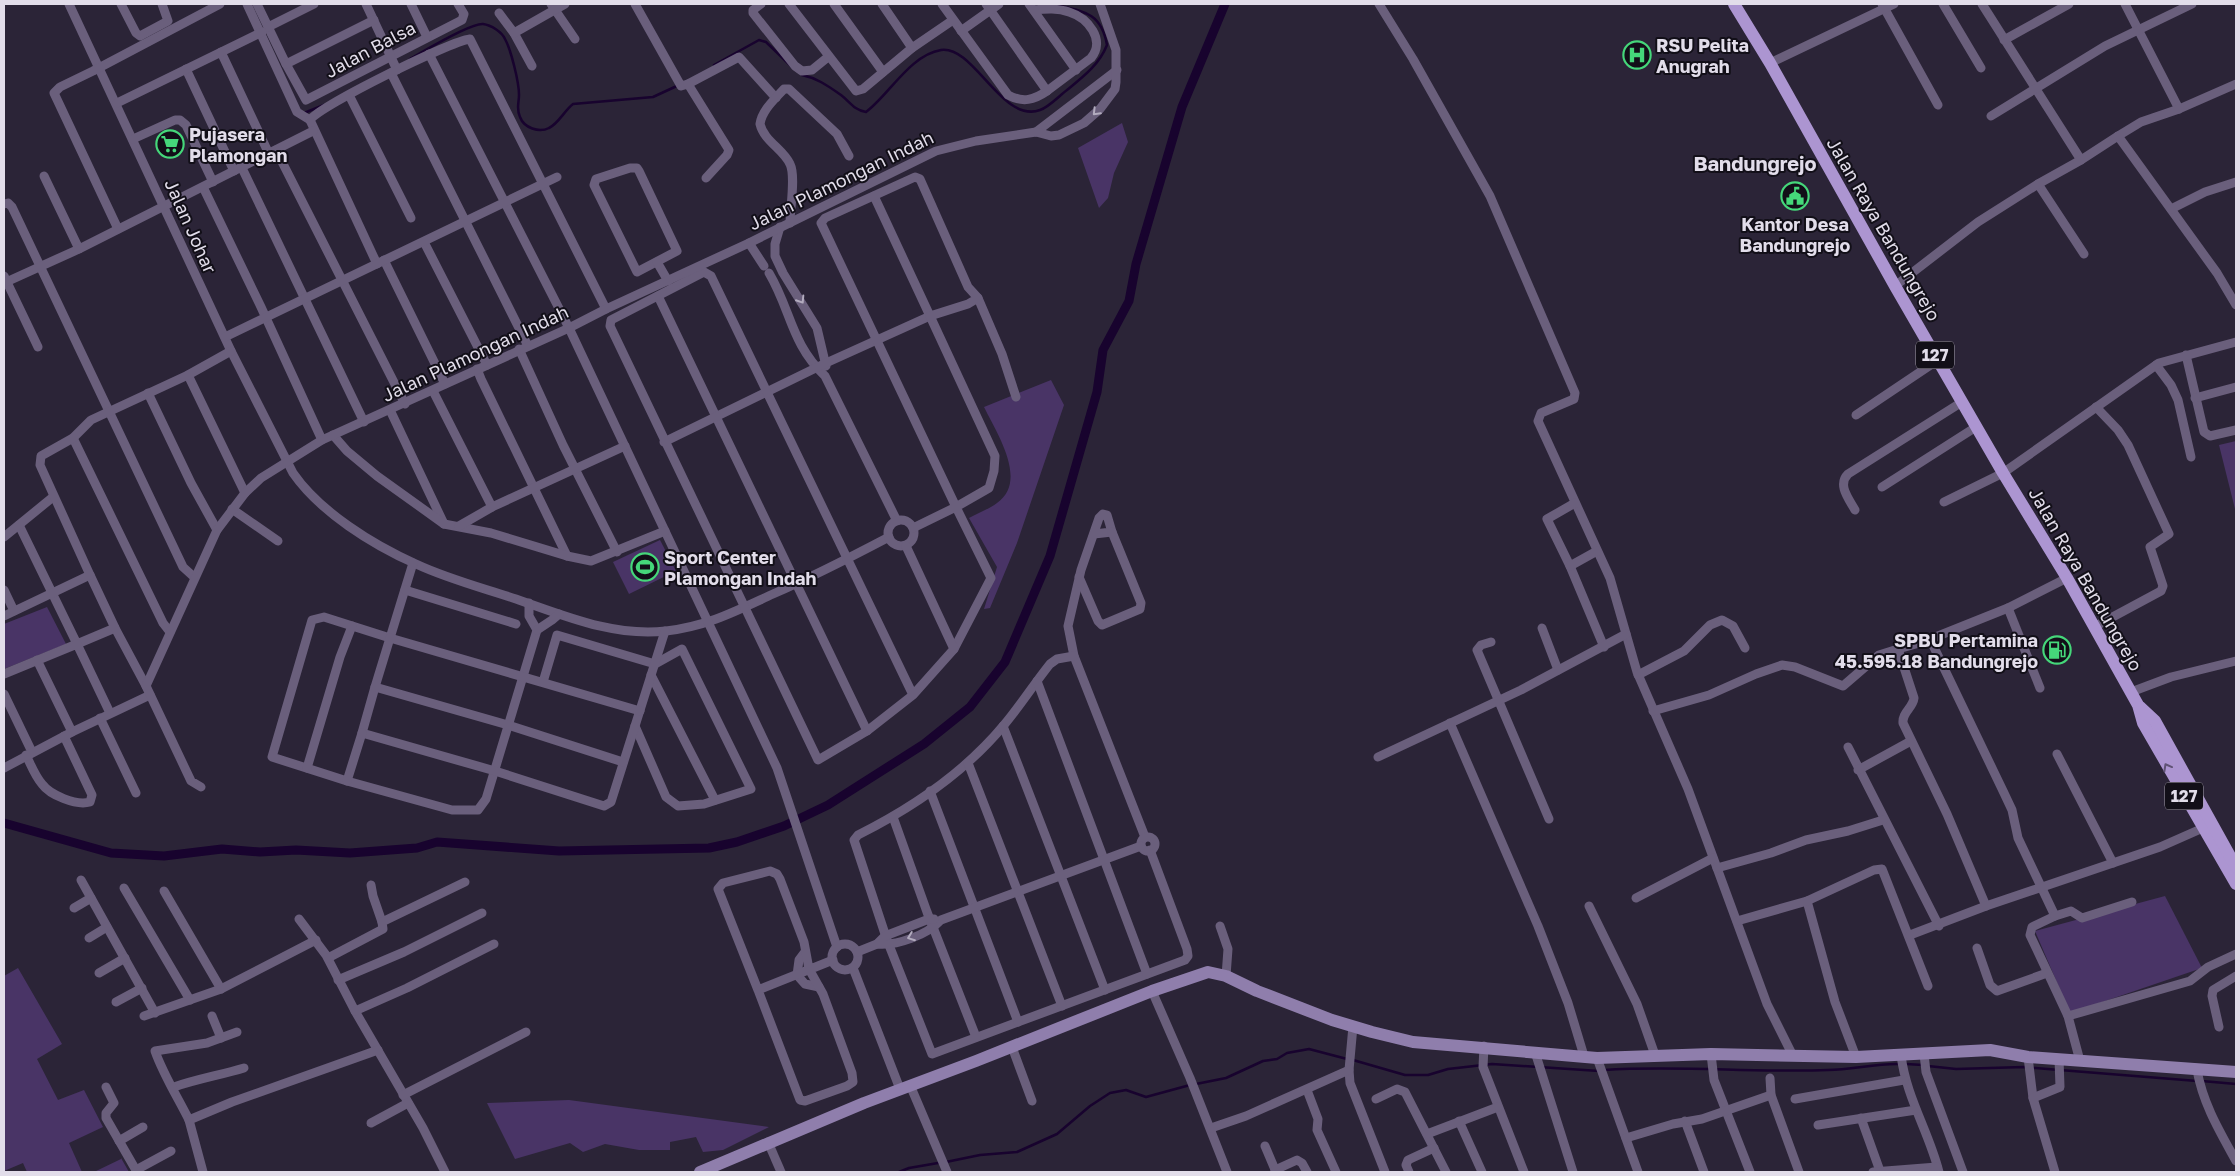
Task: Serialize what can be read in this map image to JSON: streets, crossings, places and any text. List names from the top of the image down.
{
  "streets": {
    "main road": ["Jalan Raya Bandungrejo", "127"],
    "street": ["Jalan Balsa", "Jalan Plamongan Indah", "Jalan Johar"]
  },
  "crossings": [
    ["Jalan Plamongan Indah", "Jalan Johar"]
  ],
  "districts": ["Bandungrejo"],
  "places": {
    "hospital": ["RSU Pelita Anugrah"],
    "supermarket": ["Pujasera Plamongan"],
    "public building": ["Kantor Desa Bandungrejo"],
    "sports": ["Sport Center Plamongan Indah"],
    "fuel station": ["SPBU Pertamina 45.595.18 Bandungrejo"]
  }
}
